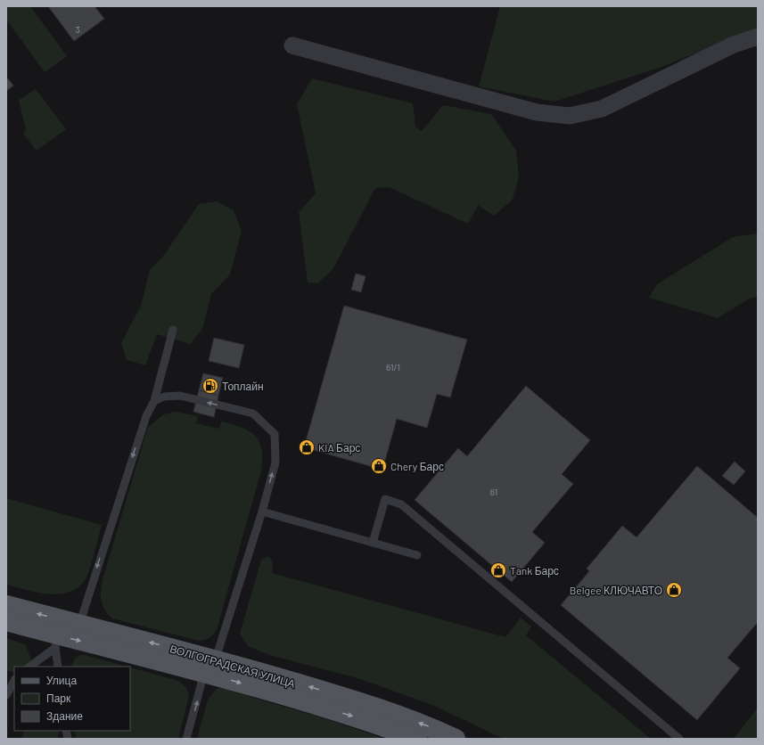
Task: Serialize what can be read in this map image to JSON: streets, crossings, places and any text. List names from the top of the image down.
{
  "streets": {
    "main road": ["ВОЛГОГРАДСКАЯ УЛИЦА"]
  },
  "places": {
    "fuel station": ["Топлайн"],
    "shop": [
      "KIA Барс",
      "Chery Барс",
      "Tank Барс",
      "Belgee КЛЮЧАВТО"
    ]
  },
  "house_numbers": ["3", "61/1", "61"],
  "legend": ["Улица", "Парк", "Здание"]
}
